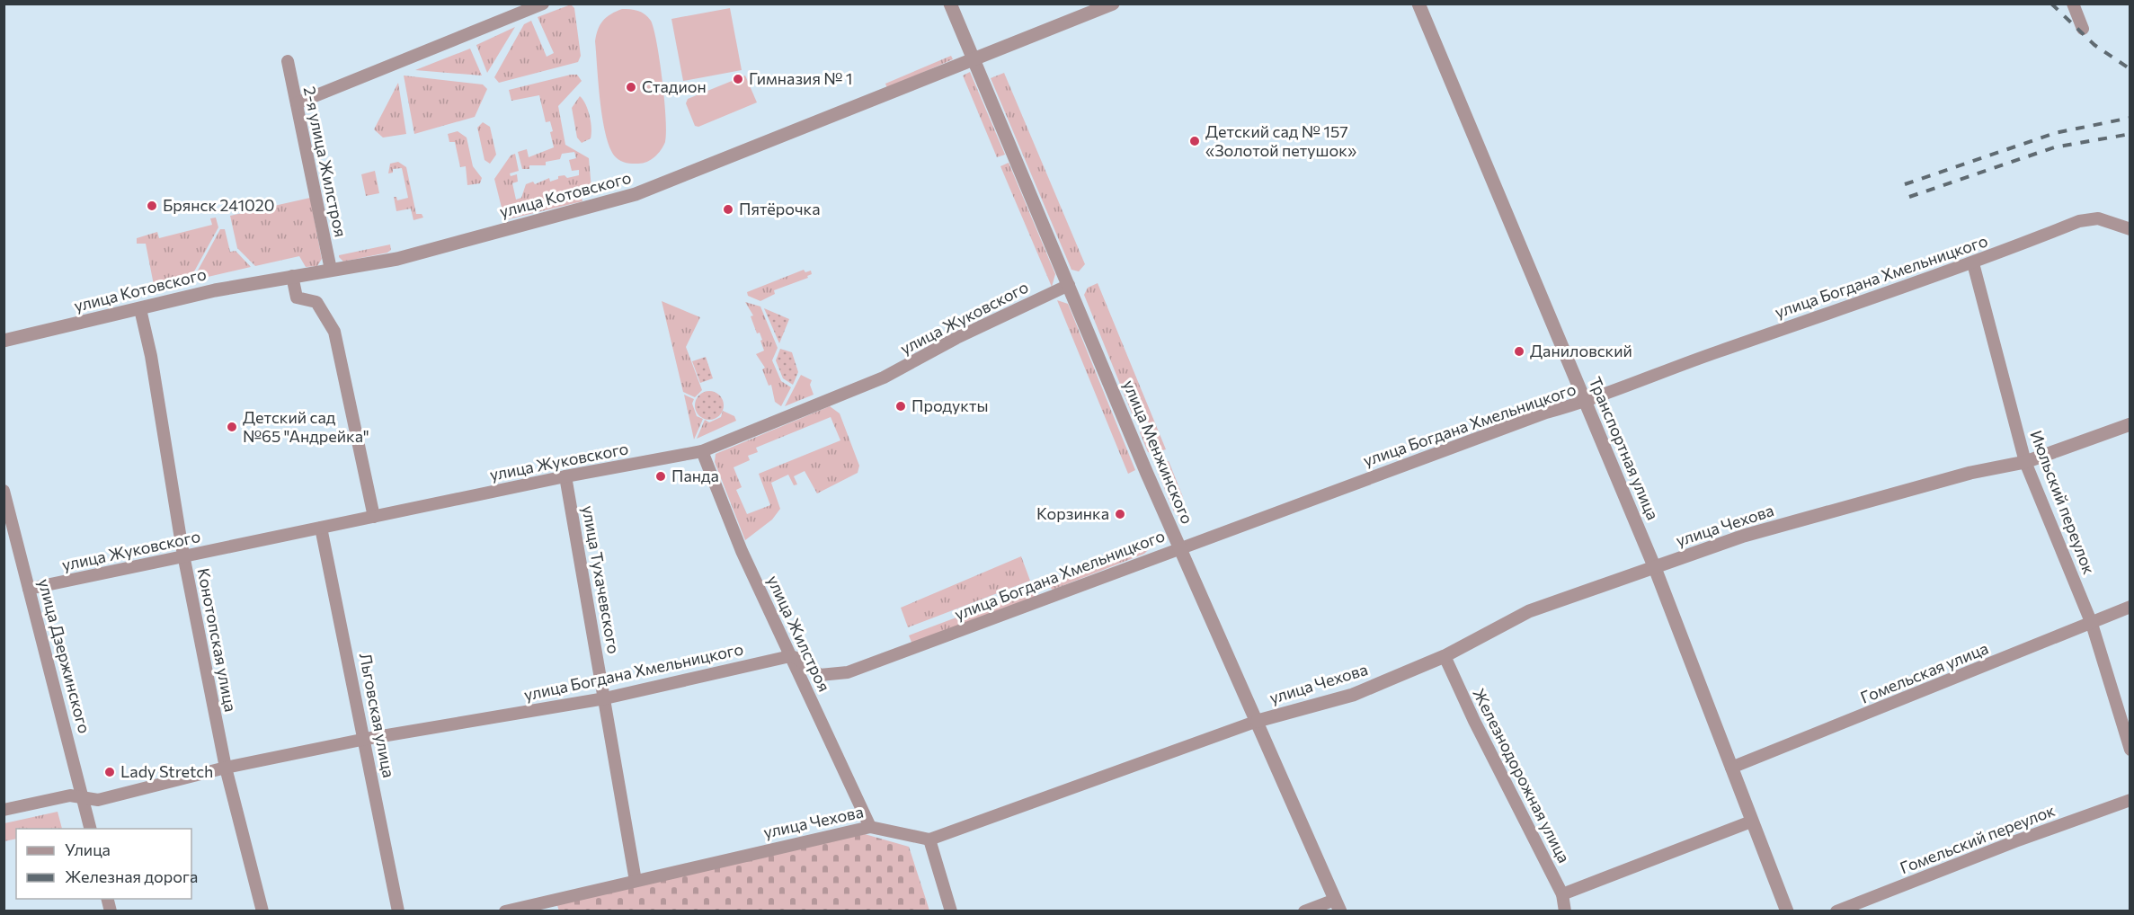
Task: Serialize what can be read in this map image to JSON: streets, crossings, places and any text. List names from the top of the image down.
{
  "streets": {
    "street": [
      "2-я улица Жилстроя",
      "улица Котовского",
      "улица Богдана Хмельницкого",
      "улица Жуковского",
      "Транспортная улица",
      "улица Менжинского",
      "Июльский переулок",
      "улица Чехова",
      "улица Тухачевского",
      "улица Жилстроя",
      "Конотопская улица",
      "улица Дзержинского",
      "Гомельская улица",
      "Льговская улица",
      "Железнодорожная улица",
      "Гомельский переулок"
    ]
  },
  "crossings": [
    ["2-я улица Жилстроя", "улица Котовского"],
    ["улица Котовского", "улица Менжинского"],
    ["улица Котовского", "Конотопская улица"],
    ["улица Богдана Хмельницкого", "Транспортная улица"],
    ["улица Богдана Хмельницкого", "улица Менжинского"],
    ["улица Богдана Хмельницкого", "Июльский переулок"],
    ["улица Богдана Хмельницкого", "улица Тухачевского"],
    ["улица Богдана Хмельницкого", "улица Жилстроя"],
    ["улица Богдана Хмельницкого", "Конотопская улица"],
    ["улица Богдана Хмельницкого", "улица Дзержинского"],
    ["улица Богдана Хмельницкого", "Льговская улица"],
    ["улица Жуковского", "улица Менжинского"],
    ["улица Жуковского", "улица Тухачевского"],
    ["улица Жуковского", "улица Жилстроя"],
    ["улица Жуковского", "Конотопская улица"],
    ["улица Жуковского", "улица Дзержинского"],
    ["улица Жуковского", "Льговская улица"],
    ["Транспортная улица", "улица Чехова"],
    ["Транспортная улица", "Гомельская улица"],
    ["улица Менжинского", "улица Чехова"],
    ["Июльский переулок", "улица Чехова"],
    ["Июльский переулок", "Гомельская улица"],
    ["улица Чехова", "улица Тухачевского"],
    ["улица Чехова", "улица Жилстроя"],
    ["улица Чехова", "Железнодорожная улица"]
  ],
  "places": [
    "Гимназия № 1",
    "Стадион",
    "Детский сад № 157 «Золотой петушок»",
    "Брянск 241020",
    "Пятёрочка",
    "Даниловский",
    "Продукты",
    "Детский сад №65 \"Андрейка\"",
    "Панда",
    "Корзинка",
    "Lady Stretch"
  ],
  "legend": ["Улица", "Железная дорога"]
}
